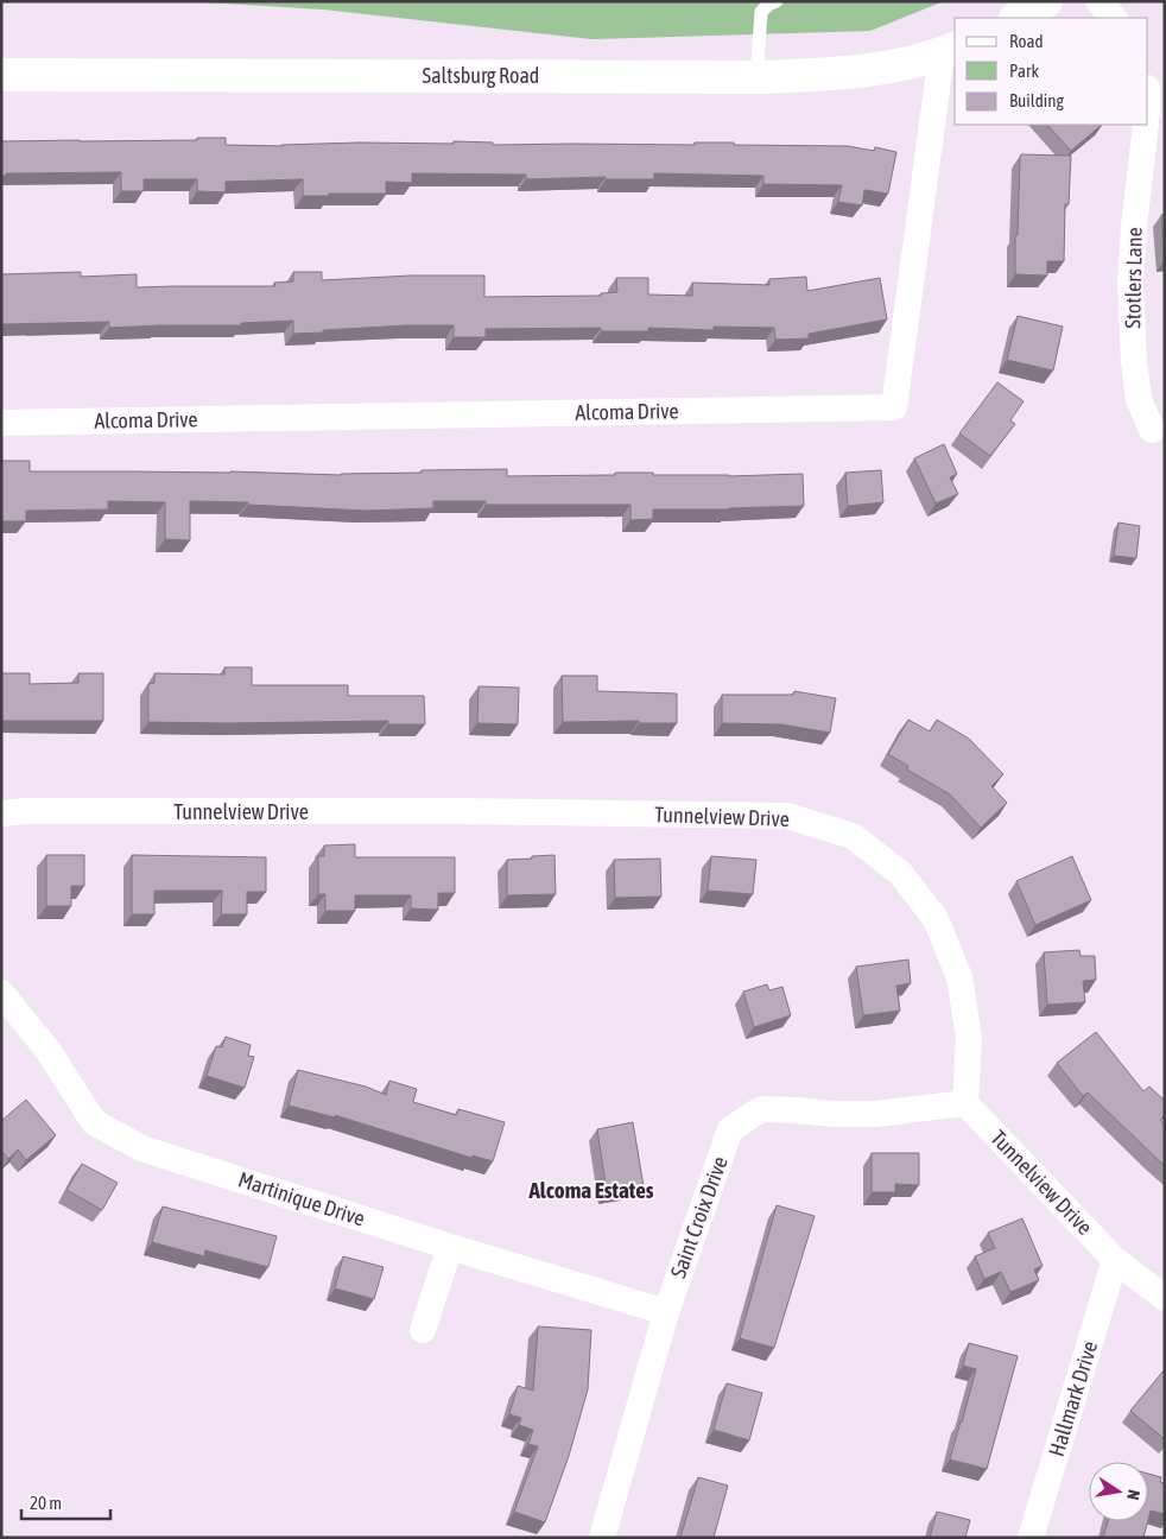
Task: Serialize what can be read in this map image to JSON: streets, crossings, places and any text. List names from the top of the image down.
{
  "streets": {
    "main road": ["Saltsburg Road"],
    "street": [
      "Stotlers Lane",
      "Alcoma Drive",
      "Tunnelview Drive",
      "Martinique Drive",
      "Saint Croix Drive",
      "Hallmark Drive"
    ]
  },
  "crossings": [
    ["Saltsburg Road", "Alcoma Drive"],
    ["Tunnelview Drive", "Saint Croix Drive"],
    ["Tunnelview Drive", "Hallmark Drive"],
    ["Martinique Drive", "Saint Croix Drive"]
  ],
  "districts": ["Alcoma Estates"],
  "legend": ["Road", "Park", "Building"],
  "scale_bar": "20 m",
  "north": "right"
}
